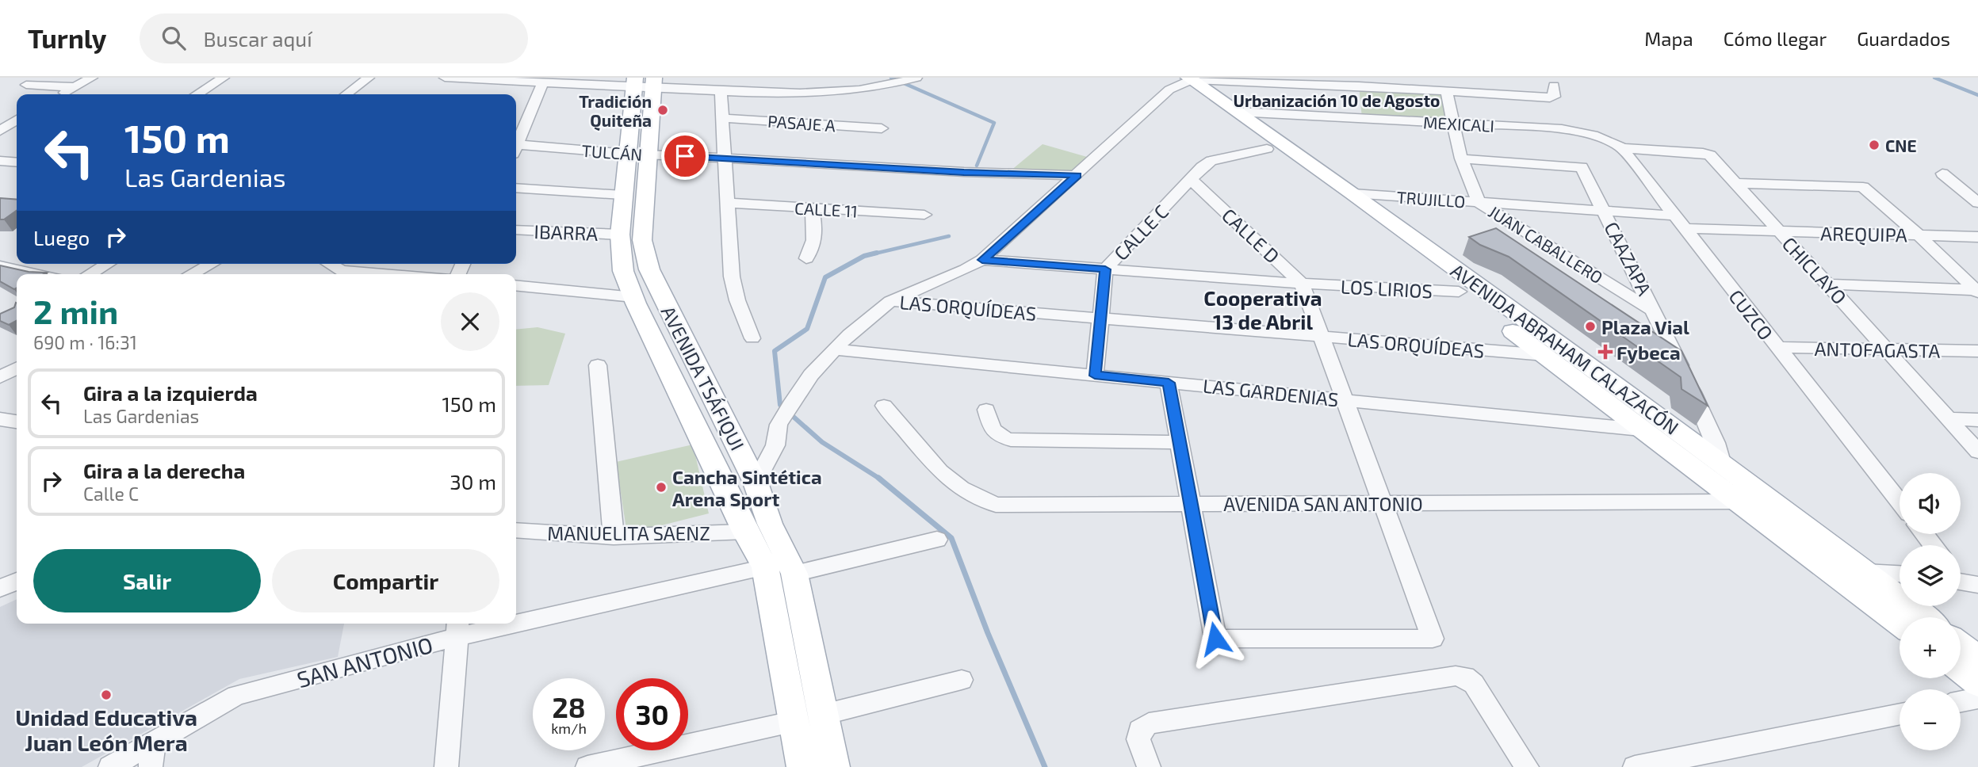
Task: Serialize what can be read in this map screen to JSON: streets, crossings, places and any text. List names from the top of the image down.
{
  "streets": {
    "main road": ["AVENIDA ABRAHAM CALAZACÓN", "AVENIDA TSÁFIQUI"],
    "street": [
      "PASAJE A",
      "MEXICALI",
      "TULCÁN",
      "TRUJILLO",
      "CALLE 11",
      "IBARRA",
      "CALLE C",
      "AREQUIPA",
      "CALLE D",
      "JUAN CABALLERO",
      "CAAZAPA",
      "CHICLAYO",
      "LOS LIRIOS",
      "LAS ORQUÍDEAS",
      "CUZCO",
      "ANTOFAGASTA",
      "LAS GARDENIAS",
      "AVENIDA SAN ANTONIO",
      "MANUELITA SAENZ",
      "SAN ANTONIO"
    ]
  },
  "crossings": [
    ["MEXICALI", "JUAN CABALLERO"],
    ["MEXICALI", "CUZCO"],
    ["MEXICALI", "AVENIDA ABRAHAM CALAZACÓN"],
    ["TULCÁN", "AVENIDA TSÁFIQUI"],
    ["TRUJILLO", "AREQUIPA"],
    ["TRUJILLO", "JUAN CABALLERO"],
    ["TRUJILLO", "CAAZAPA"],
    ["TRUJILLO", "CUZCO"],
    ["TRUJILLO", "AVENIDA ABRAHAM CALAZACÓN"],
    ["IBARRA", "AVENIDA TSÁFIQUI"],
    ["CALLE C", "CALLE D"],
    ["CALLE C", "LOS LIRIOS"],
    ["CALLE C", "LAS ORQUÍDEAS"],
    ["CALLE C", "AVENIDA ABRAHAM CALAZACÓN"],
    ["CALLE C", "LAS GARDENIAS"],
    ["AREQUIPA", "CHICLAYO"],
    ["AREQUIPA", "CUZCO"],
    ["CALLE D", "LOS LIRIOS"],
    ["CALLE D", "LAS ORQUÍDEAS"],
    ["CALLE D", "LAS GARDENIAS"],
    ["CALLE D", "AVENIDA SAN ANTONIO"],
    ["JUAN CABALLERO", "CAAZAPA"],
    ["CAAZAPA", "AVENIDA ABRAHAM CALAZACÓN"],
    ["CHICLAYO", "CUZCO"],
    ["CHICLAYO", "ANTOFAGASTA"],
    ["LOS LIRIOS", "AVENIDA ABRAHAM CALAZACÓN"],
    ["LAS ORQUÍDEAS", "AVENIDA ABRAHAM CALAZACÓN"],
    ["CUZCO", "ANTOFAGASTA"],
    ["AVENIDA ABRAHAM CALAZACÓN", "LAS GARDENIAS"],
    ["AVENIDA ABRAHAM CALAZACÓN", "AVENIDA SAN ANTONIO"],
    ["AVENIDA TSÁFIQUI", "MANUELITA SAENZ"],
    ["AVENIDA TSÁFIQUI", "SAN ANTONIO"]
  ],
  "districts": ["Urbanización 10 de Agosto", "Cooperativa 13 de Abril"],
  "places": {
    "other": [
      "Tradición Quiteña",
      "CNE",
      "Plaza Vial",
      "Cancha Sintética Arena Sport",
      "Unidad Educativa Juan León Mera"
    ],
    "health": ["Fybeca"]
  },
  "page": {
    "header": "Turnly",
    "search": "Buscar aquí",
    "nav": ["Mapa", "Cómo llegar", "Guardados"],
    "turn": ["150 m", "Las Gardenias"],
    "then": "Luego",
    "heading": ["2 min", "690 m · 16:31"],
    "list": [
      {
        "name": "Gira a la izquierda",
        "note": "Las Gardenias",
        "value": "150 m"
      },
      {
        "name": "Gira a la derecha",
        "note": "Calle C",
        "value": "30 m"
      }
    ],
    "map_buttons": ["+", "−"],
    "buttons": ["Salir", "Compartir"],
    "speed": "28 km/h",
    "limit": "30"
  }
}
